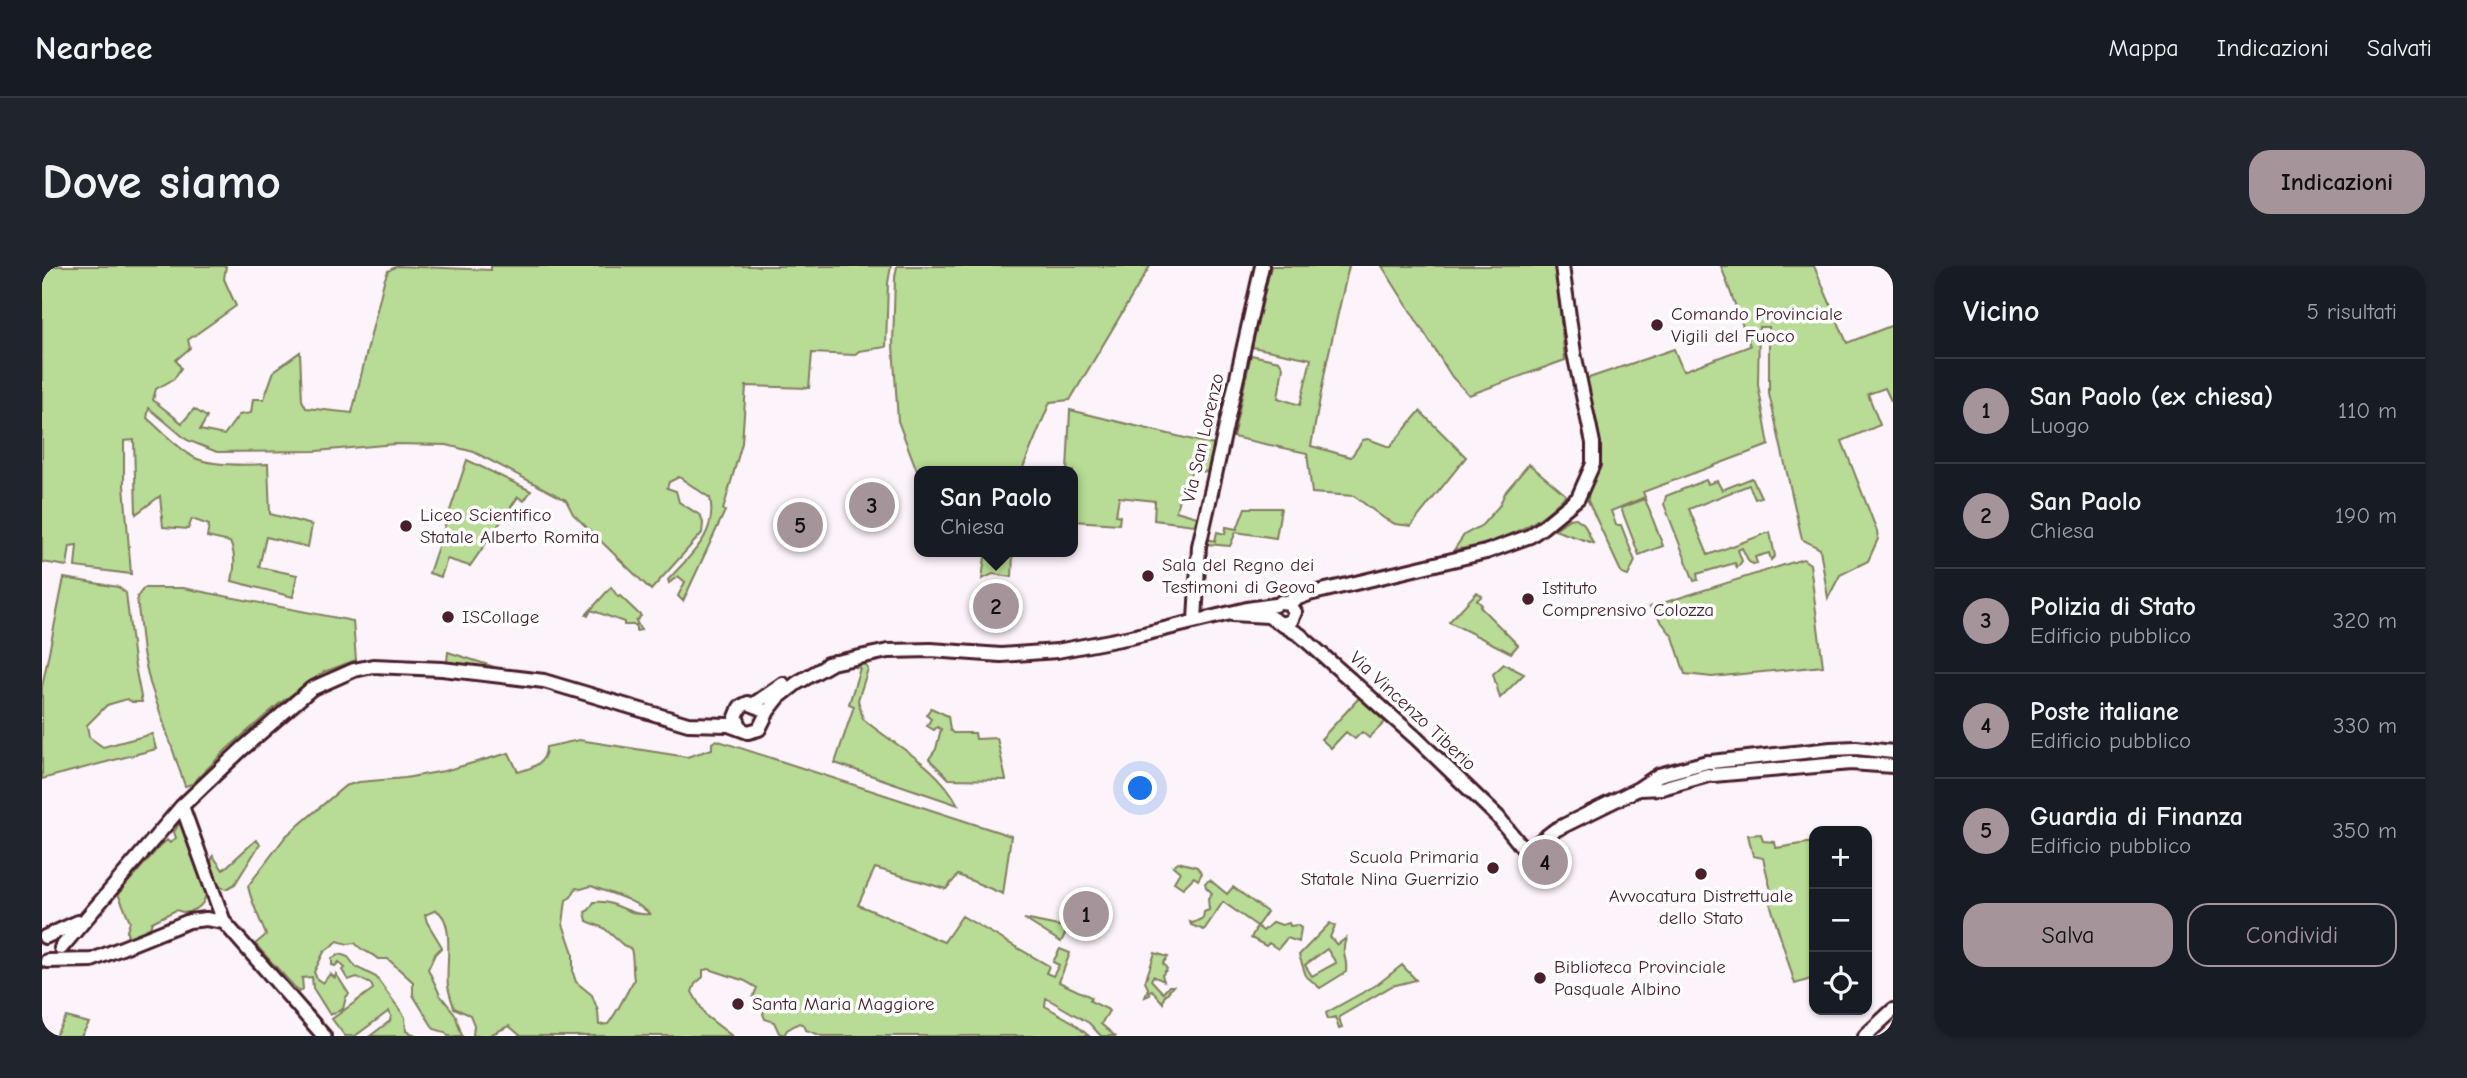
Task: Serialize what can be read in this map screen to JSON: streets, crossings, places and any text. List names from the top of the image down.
{
  "streets": {
    "main road": ["Via San Lorenzo", "Via Vincenzo Tiberio"]
  },
  "places": [
    "Comando Provinciale Vigili del Fuoco",
    "Liceo Scientifico Statale Alberto Romita",
    "Sala del Regno dei Testimoni di Geova",
    "Istituto Comprensivo Colozza",
    "ISCollage",
    "Scuola Primaria Statale Nina Guerrizio",
    "Avvocatura Distrettuale dello Stato",
    "Biblioteca Provinciale Pasquale Albino",
    "Santa Maria Maggiore"
  ],
  "page": {
    "header": "Nearbee",
    "nav": ["Mappa", "Indicazioni", "Salvati"],
    "buttons": [
      "Indicazioni",
      ["Salva", "Condividi"]
    ],
    "title": "Dove siamo",
    "heading": ["Vicino", "5 risultati"],
    "list": [
      {
        "mark": "1",
        "name": "San Paolo (ex chiesa)",
        "note": "Luogo",
        "value": "110 m"
      },
      {
        "mark": "2",
        "name": "San Paolo",
        "note": "Chiesa",
        "value": "190 m"
      },
      {
        "mark": "3",
        "name": "Polizia di Stato",
        "note": "Edificio pubblico",
        "value": "320 m"
      },
      {
        "mark": "4",
        "name": "Poste italiane",
        "note": "Edificio pubblico",
        "value": "330 m"
      },
      {
        "mark": "5",
        "name": "Guardia di Finanza",
        "note": "Edificio pubblico",
        "value": "350 m"
      }
    ],
    "popup": ["San Paolo", "Chiesa"],
    "pins": [
      "3",
      "5",
      "2",
      "4",
      "1"
    ],
    "map_buttons": ["+", "−"]
  }
}
